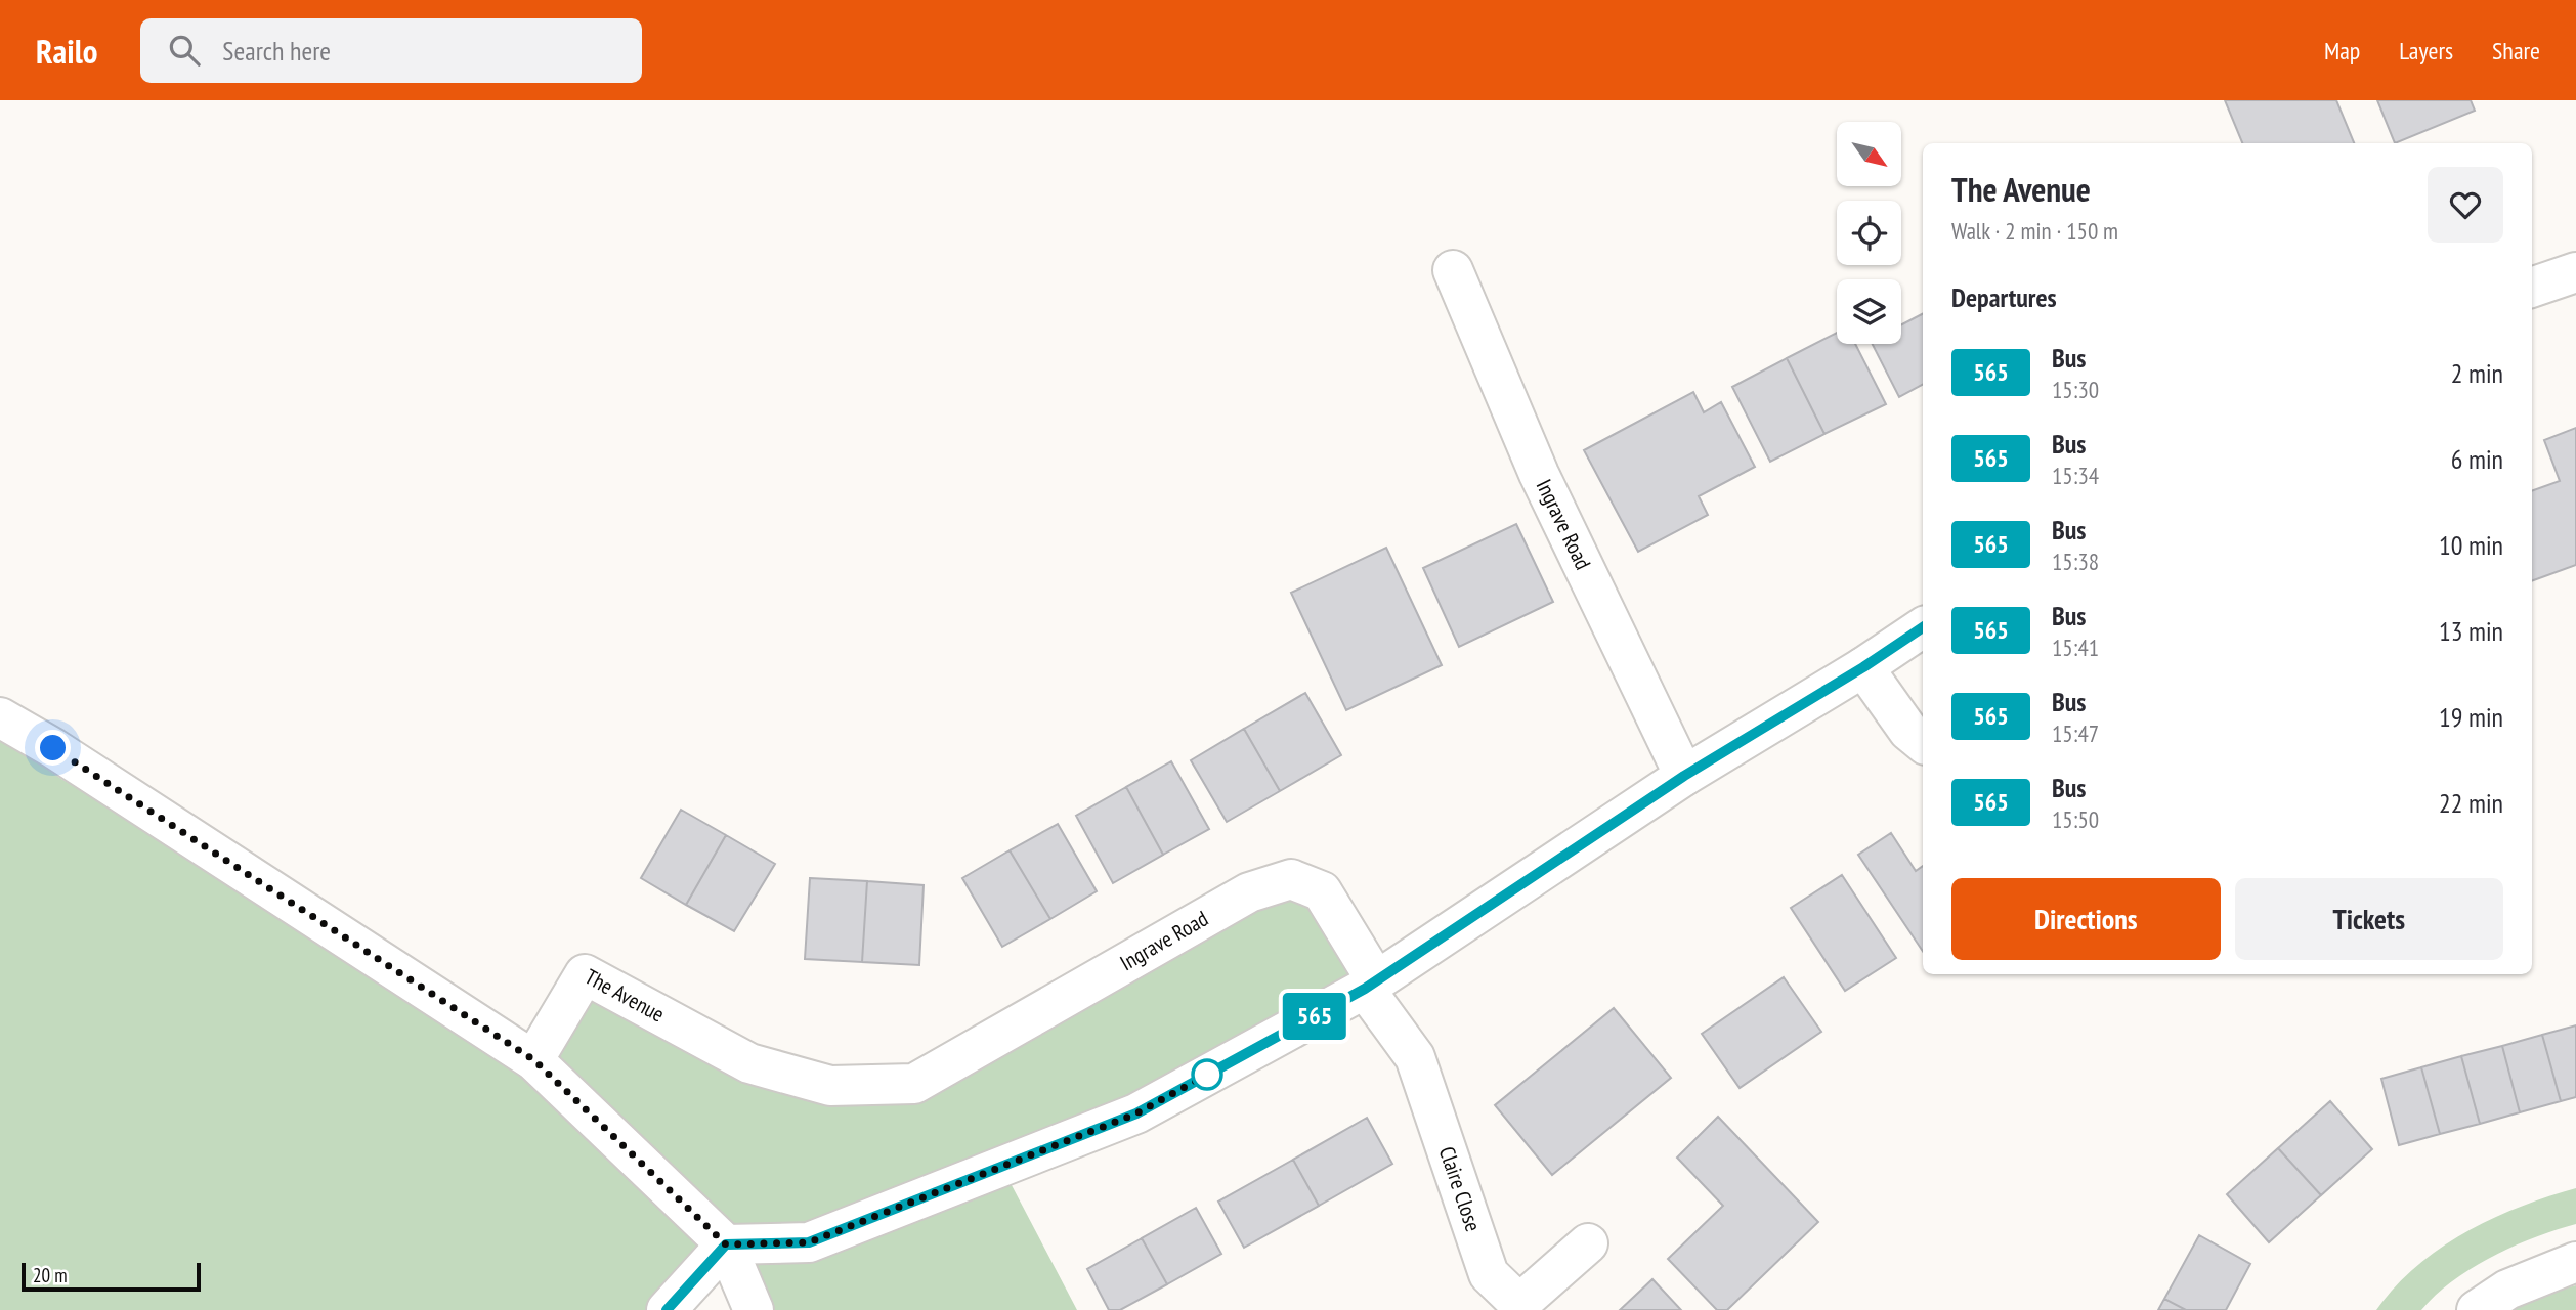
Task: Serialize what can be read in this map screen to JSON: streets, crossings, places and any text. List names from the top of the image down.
{
  "streets": {
    "street": ["Ingrave Road", "The Avenue", "Claire Close"]
  },
  "crossings": [
    ["Ingrave Road", "The Avenue"],
    ["Ingrave Road", "Claire Close"]
  ],
  "lines": ["bus line 565"],
  "scale_bar": "20 m",
  "north": "bottom right",
  "page": {
    "header": "Railo",
    "search": "Search here",
    "nav": ["Map", "Layers", "Share"],
    "on_map": "565",
    "heading": [
      ["The Avenue", "Walk · 2 min · 150 m"],
      "Departures"
    ],
    "list": [
      {
        "mark": "565",
        "name": "Bus",
        "note": "15:30",
        "value": "2 min"
      },
      {
        "mark": "565",
        "name": "Bus",
        "note": "15:34",
        "value": "6 min"
      },
      {
        "mark": "565",
        "name": "Bus",
        "note": "15:38",
        "value": "10 min"
      },
      {
        "mark": "565",
        "name": "Bus",
        "note": "15:41",
        "value": "13 min"
      },
      {
        "mark": "565",
        "name": "Bus",
        "note": "15:47",
        "value": "19 min"
      },
      {
        "mark": "565",
        "name": "Bus",
        "note": "15:50",
        "value": "22 min"
      }
    ],
    "buttons": ["Directions", "Tickets"],
    "scale": "20 m"
  }
}
